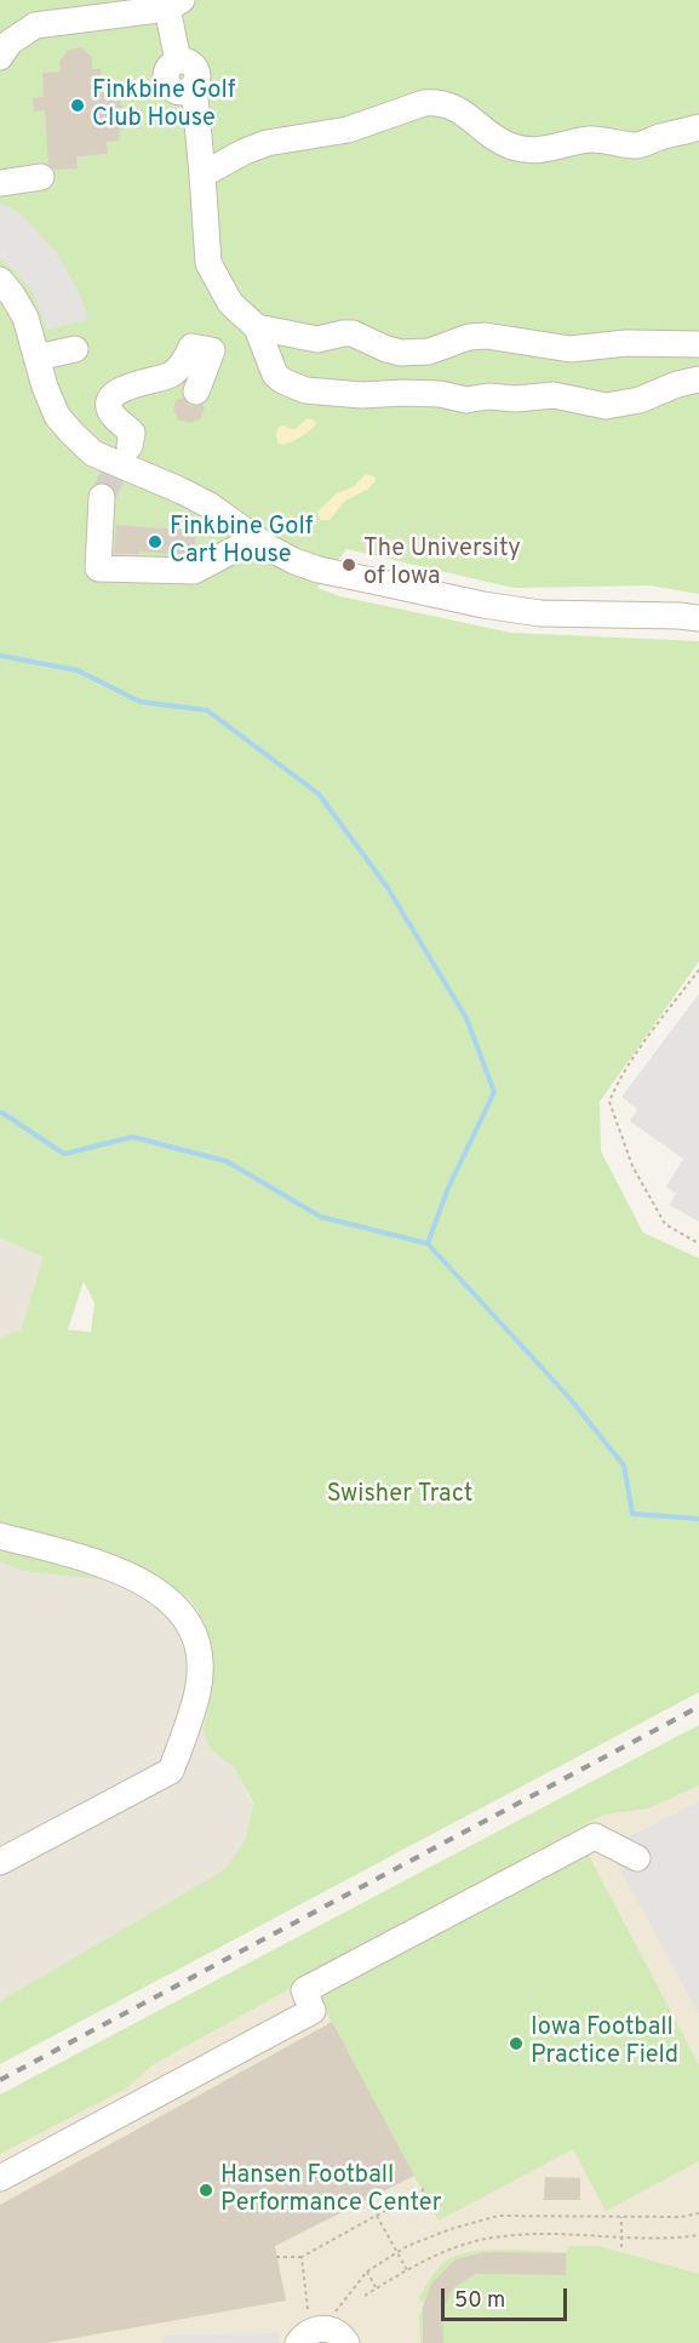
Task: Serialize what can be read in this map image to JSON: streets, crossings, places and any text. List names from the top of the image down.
{
  "parks": ["Swisher Tract"],
  "places": [
    "Finkbine Golf Club House",
    "Finkbine Golf Cart House",
    "The University of Iowa",
    "Iowa Football Practice Field",
    "Hansen Football Performance Center"
  ],
  "scale_bar": "50 m"
}
